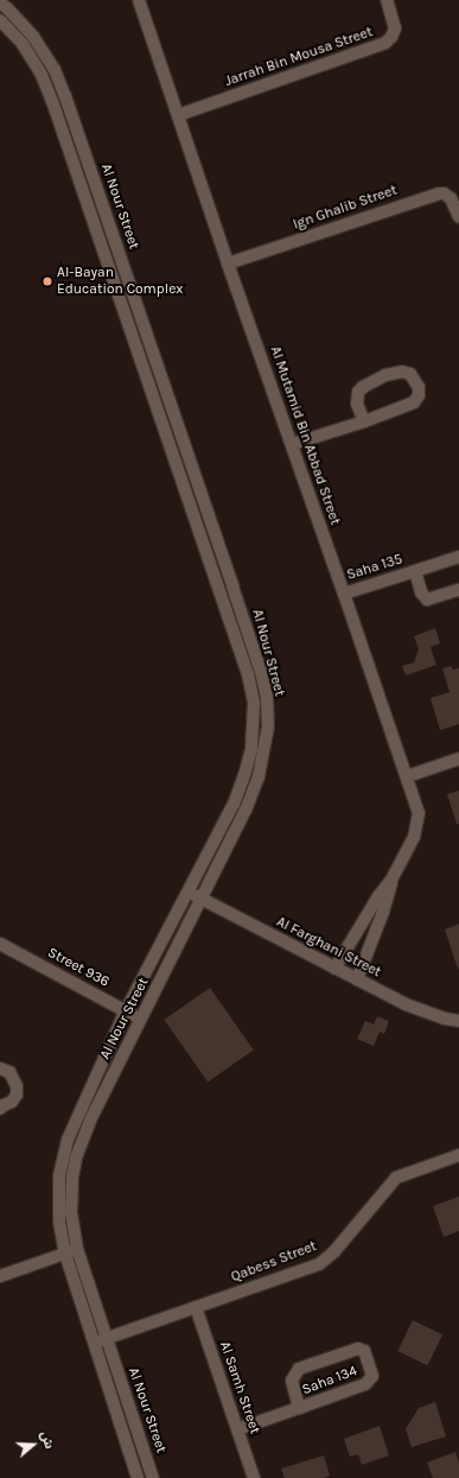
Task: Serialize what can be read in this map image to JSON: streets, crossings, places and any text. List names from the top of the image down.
{
  "streets": {
    "street": [
      "Jarrah Bin Mousa Street",
      "Al Nour Street",
      "Ign Ghalib Street",
      "Al Mutamid Bin Abbad Street",
      "Saha 135",
      "Al Farghani Street",
      "Street 936",
      "Qabess Street",
      "Saha 134",
      "Al Samh Street"
    ]
  },
  "crossings": [
    ["Jarrah Bin Mousa Street", "Al Mutamid Bin Abbad Street"],
    ["Al Nour Street", "Al Farghani Street"],
    ["Al Nour Street", "Street 936"],
    ["Al Nour Street", "Qabess Street"],
    ["Ign Ghalib Street", "Al Mutamid Bin Abbad Street"],
    ["Al Mutamid Bin Abbad Street", "Saha 135"],
    ["Al Mutamid Bin Abbad Street", "Al Farghani Street"],
    ["Qabess Street", "Al Samh Street"],
    ["Saha 134", "Al Samh Street"]
  ],
  "places": ["Al-Bayan Education Complex"],
  "north": "right"
}
